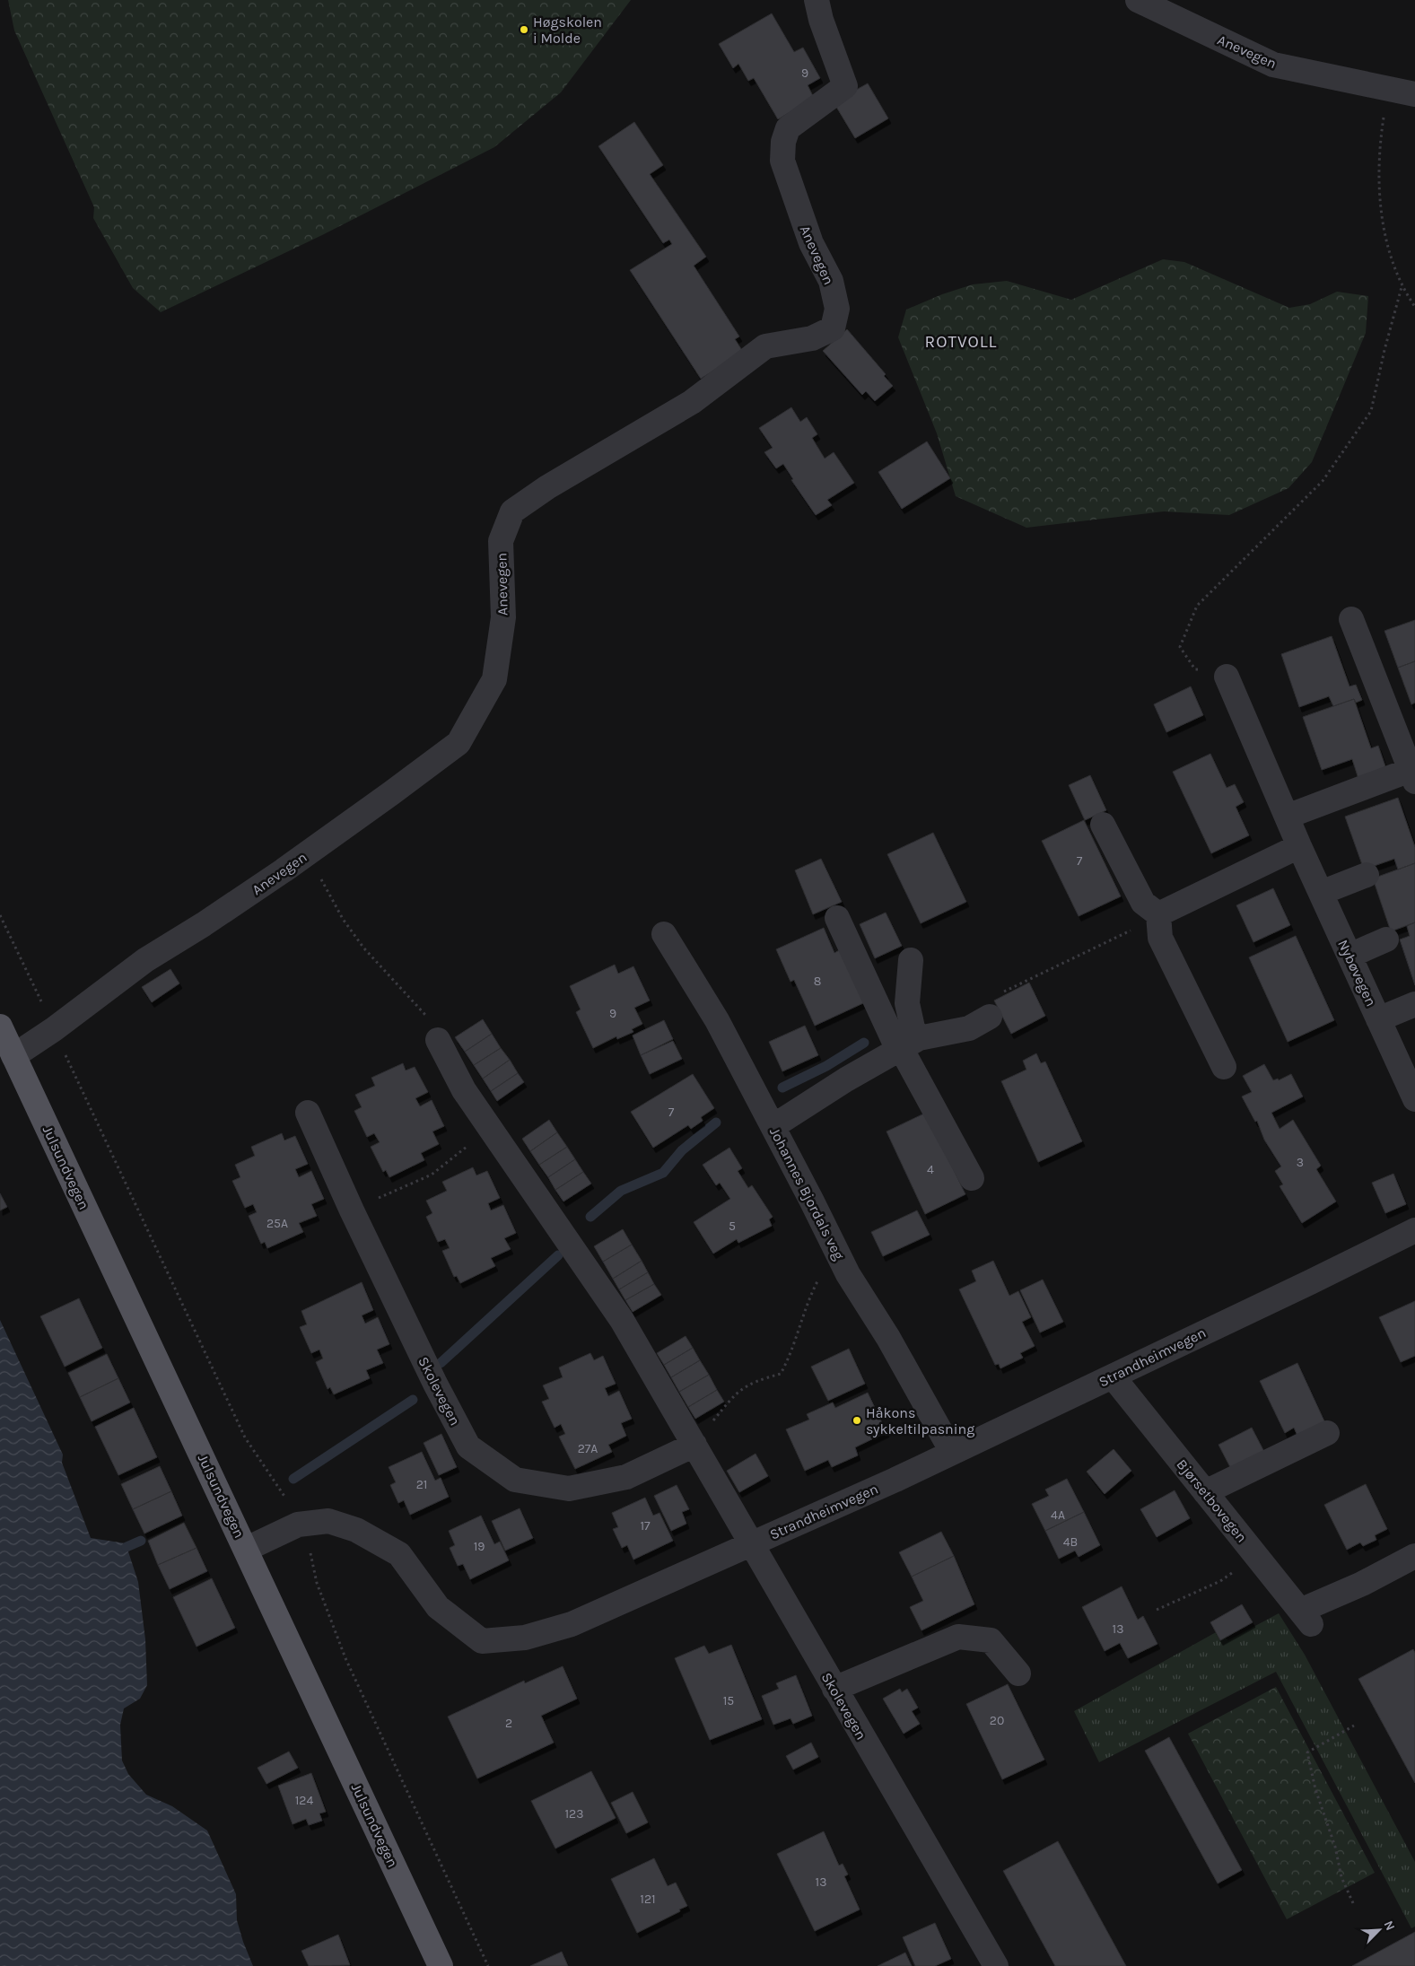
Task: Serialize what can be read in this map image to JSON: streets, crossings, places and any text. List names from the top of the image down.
{
  "streets": {
    "main road": ["Julsundvegen"],
    "street": [
      "Anevegen",
      "Nybøvegen",
      "Johannes Bjordals veg",
      "Strandheimvegen",
      "Skolevegen",
      "Bjørsetbovegen"
    ]
  },
  "crossings": [
    ["Anevegen", "Julsundvegen"],
    ["Julsundvegen", "Strandheimvegen"],
    ["Johannes Bjordals veg", "Strandheimvegen"],
    ["Strandheimvegen", "Skolevegen"],
    ["Strandheimvegen", "Bjørsetbovegen"]
  ],
  "districts": ["ROTVOLL"],
  "places": ["Høgskolen i Molde", "Håkons sykkeltilpasning"],
  "house_numbers": [
    "9",
    "7",
    "8",
    "9",
    "7",
    "3",
    "4",
    "25A",
    "5",
    "27A",
    "21",
    "4A",
    "17",
    "4B",
    "19",
    "13",
    "15",
    "20",
    "2",
    "124",
    "123",
    "13",
    "121"
  ],
  "north": "top right"
}
